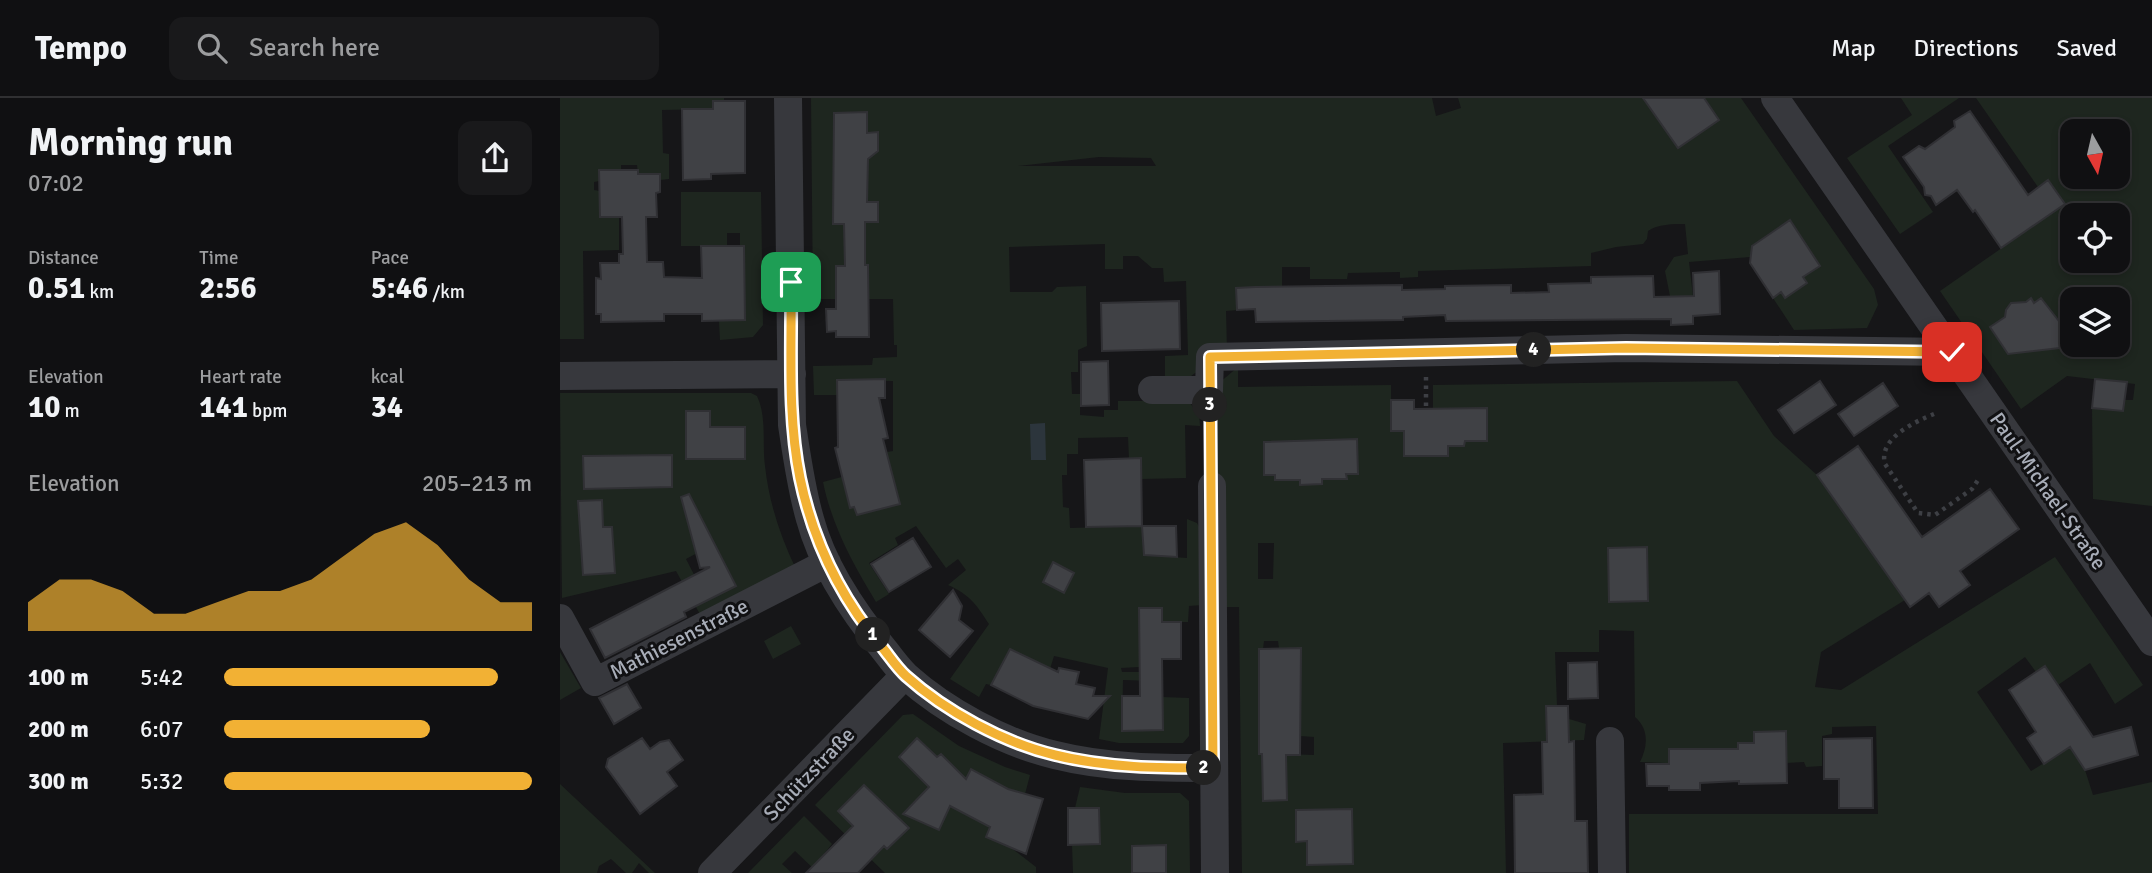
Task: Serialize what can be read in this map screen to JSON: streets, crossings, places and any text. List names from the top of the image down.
{
  "streets": {
    "street": ["Paul-Michael-Straße", "Mathiesenstraße", "Schützstraße"]
  },
  "north": "bottom",
  "page": {
    "header": "Tempo",
    "search": "Search here",
    "nav": ["Map", "Directions", "Saved"],
    "heading": ["Morning run", "07:02"],
    "stats": [
      ["Distance", "0.51 km"],
      ["Time", "2:56"],
      ["Pace", "5:46 /km"],
      ["Elevation", "10 m"],
      ["Heart rate", "141 bpm"],
      ["kcal", "34"]
    ],
    "pins": [
      "4",
      "3",
      "1",
      "2"
    ],
    "chart": ["Elevation", "205–213 m"],
    "list": [
      {
        "name": "100 m",
        "note": "5:42"
      },
      {
        "name": "200 m",
        "note": "6:07"
      },
      {
        "name": "300 m",
        "note": "5:32"
      }
    ]
  }
}
